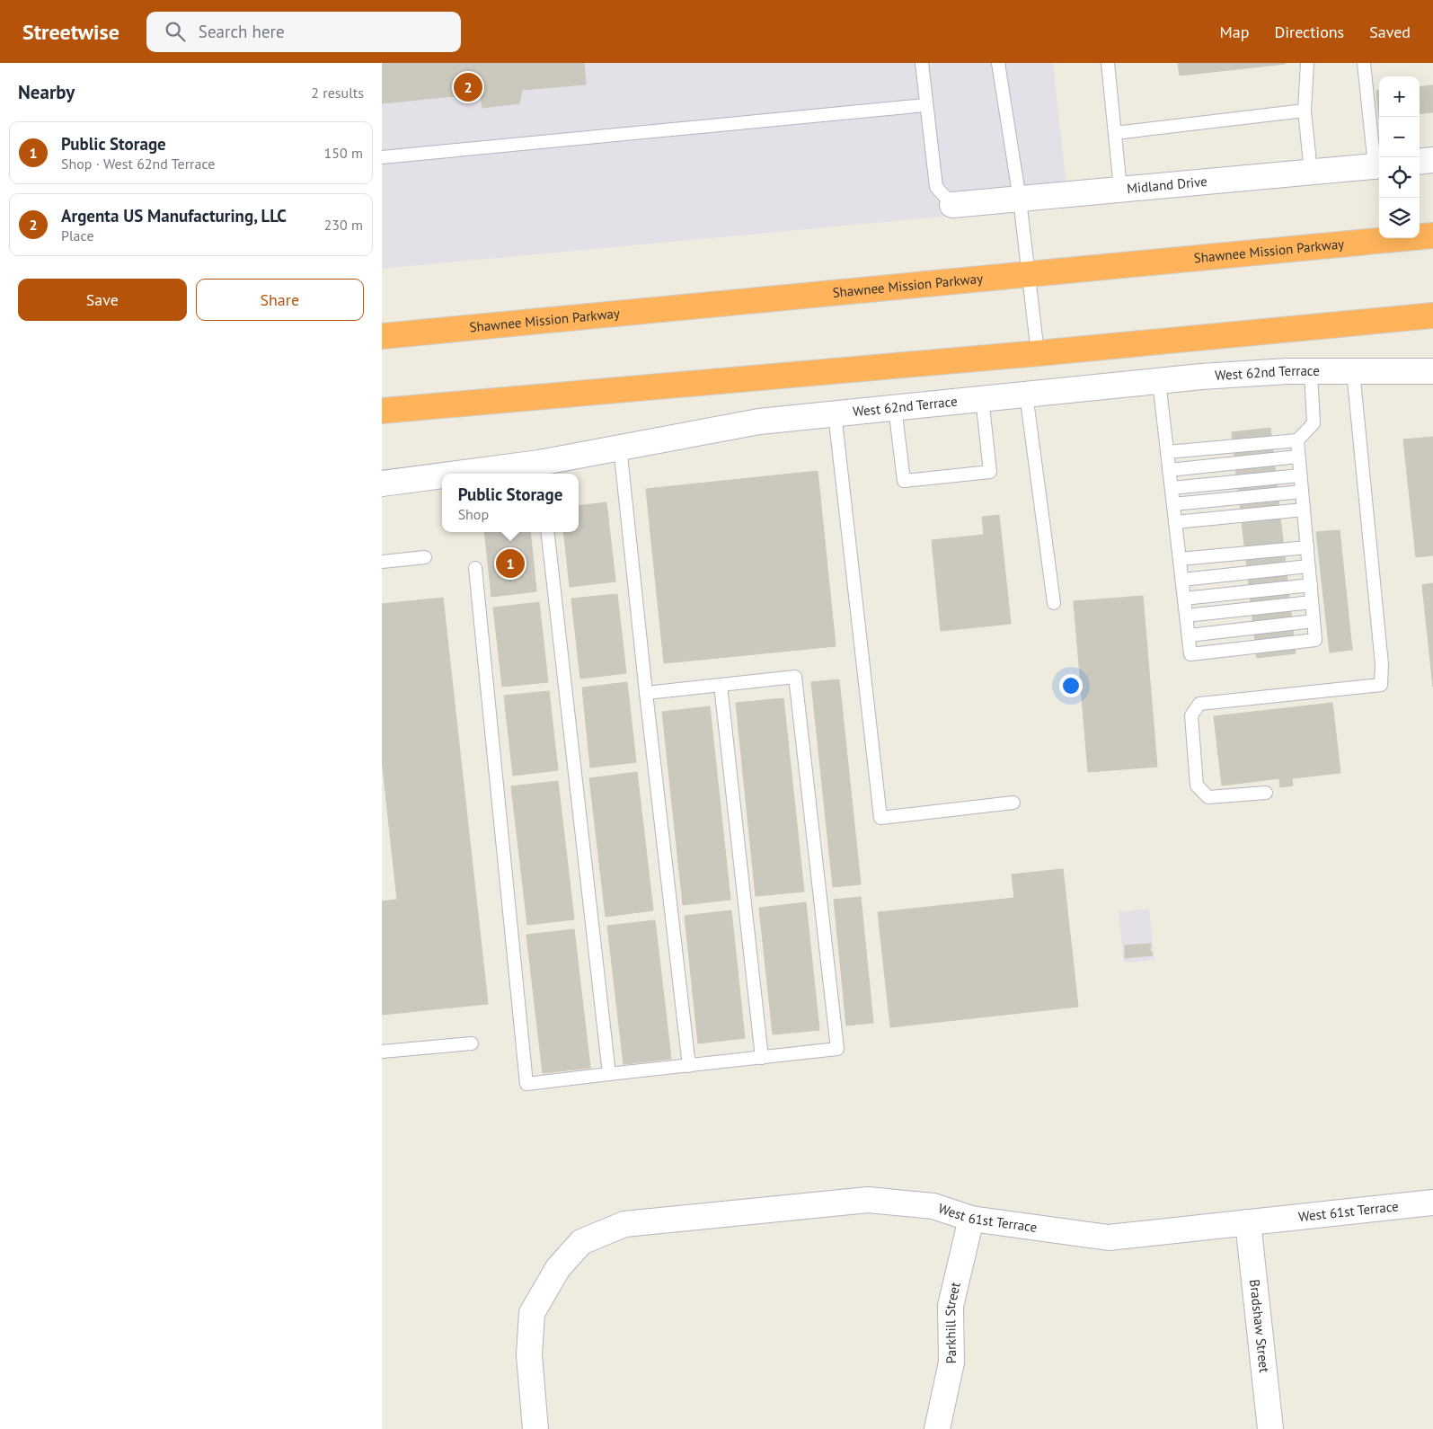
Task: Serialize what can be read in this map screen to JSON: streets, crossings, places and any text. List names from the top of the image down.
{
  "streets": {
    "highway": ["Shawnee Mission Parkway"],
    "street": [
      "Midland Drive",
      "West 62nd Terrace",
      "West 61st Terrace",
      "Parkhill Street",
      "Bradshaw Street"
    ]
  },
  "crossings": [
    ["West 61st Terrace", "Parkhill Street"],
    ["West 61st Terrace", "Bradshaw Street"]
  ],
  "page": {
    "header": "Streetwise",
    "search": "Search here",
    "nav": ["Map", "Directions", "Saved"],
    "heading": ["Nearby", "2 results"],
    "pins": ["2", "1"],
    "map_buttons": ["+", "−"],
    "list": [
      {
        "mark": "1",
        "name": "Public Storage",
        "note": "Shop · West 62nd Terrace",
        "value": "150 m"
      },
      {
        "mark": "2",
        "name": "Argenta US Manufacturing, LLC",
        "note": "Place",
        "value": "230 m"
      }
    ],
    "buttons": ["Save", "Share"],
    "popup": ["Public Storage", "Shop"]
  }
}
